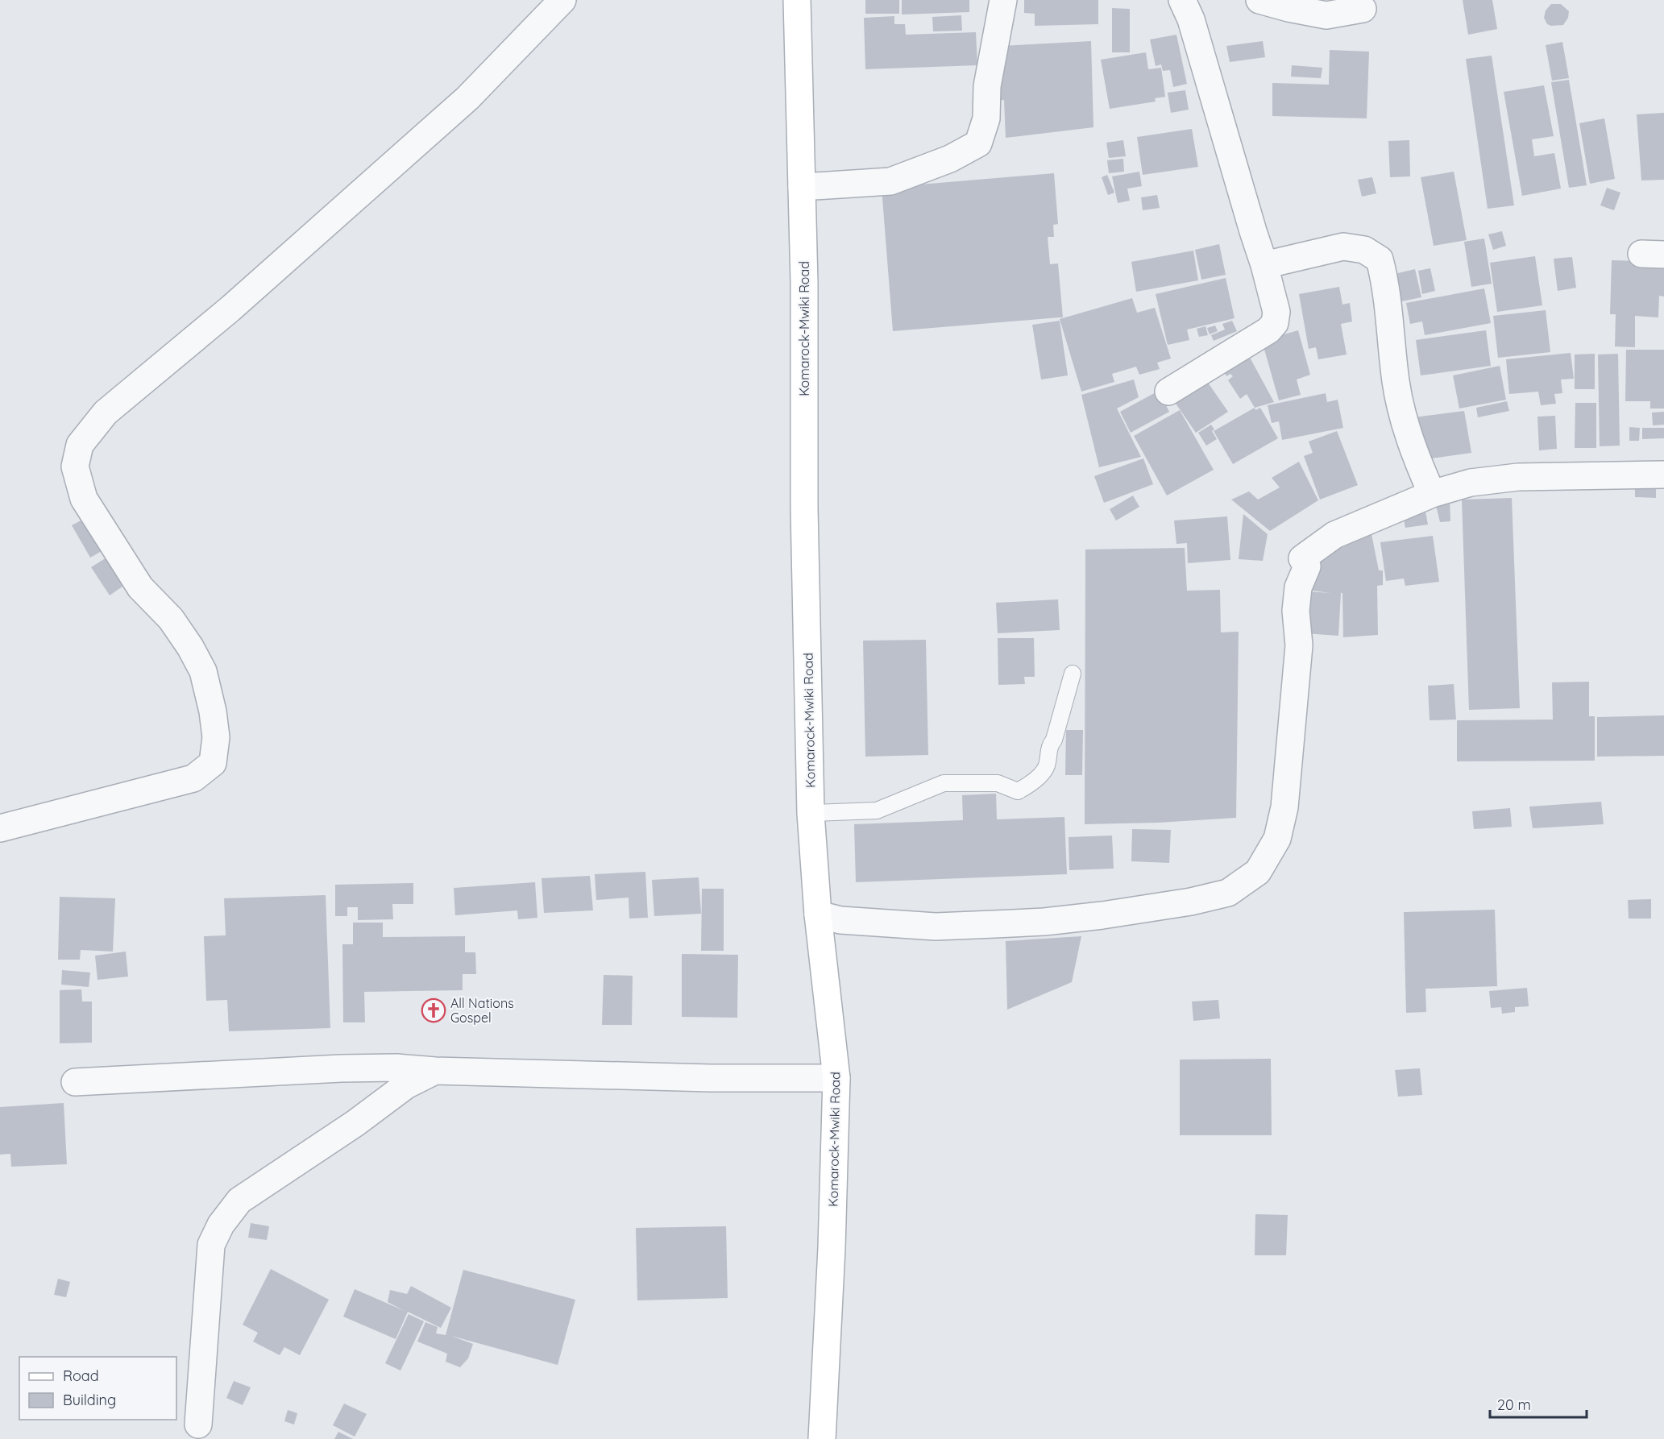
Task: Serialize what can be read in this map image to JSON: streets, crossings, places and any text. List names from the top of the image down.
{
  "streets": {
    "main road": ["Komarock-Mwiki Road"]
  },
  "places": {
    "church": ["All Nations Gospel"]
  },
  "legend": ["Road", "Building"],
  "scale_bar": "20 m"
}
